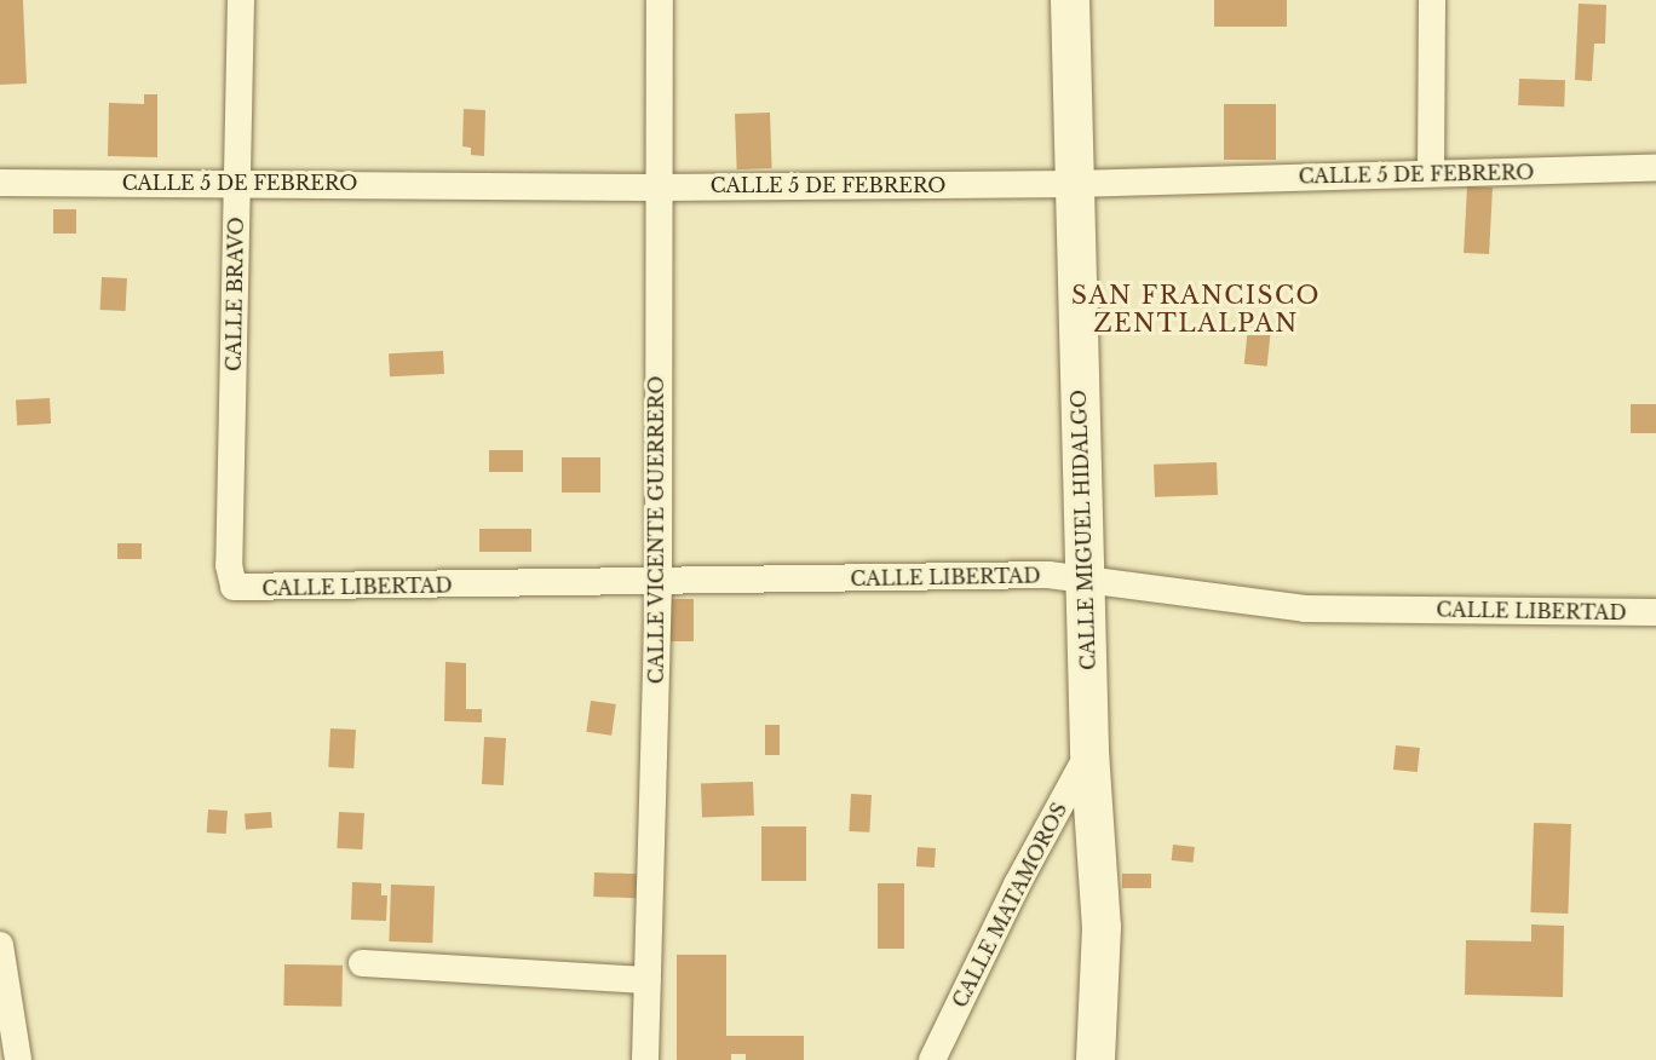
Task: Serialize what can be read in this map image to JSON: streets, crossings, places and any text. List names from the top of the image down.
{
  "streets": {
    "street": [
      "CALLE 5 DE FEBRERO",
      "CALLE BRAVO",
      "CALLE VICENTE GUERRERO",
      "CALLE MIGUEL HIDALGO",
      "CALLE LIBERTAD",
      "CALLE MATAMOROS"
    ]
  },
  "crossings": [
    ["CALLE 5 DE FEBRERO", "CALLE BRAVO"],
    ["CALLE 5 DE FEBRERO", "CALLE VICENTE GUERRERO"],
    ["CALLE 5 DE FEBRERO", "CALLE MIGUEL HIDALGO"],
    ["CALLE BRAVO", "CALLE LIBERTAD"],
    ["CALLE VICENTE GUERRERO", "CALLE LIBERTAD"],
    ["CALLE MIGUEL HIDALGO", "CALLE LIBERTAD"],
    ["CALLE MIGUEL HIDALGO", "CALLE MATAMOROS"]
  ],
  "districts": ["SAN FRANCISCO ZENTLALPAN"]
}
